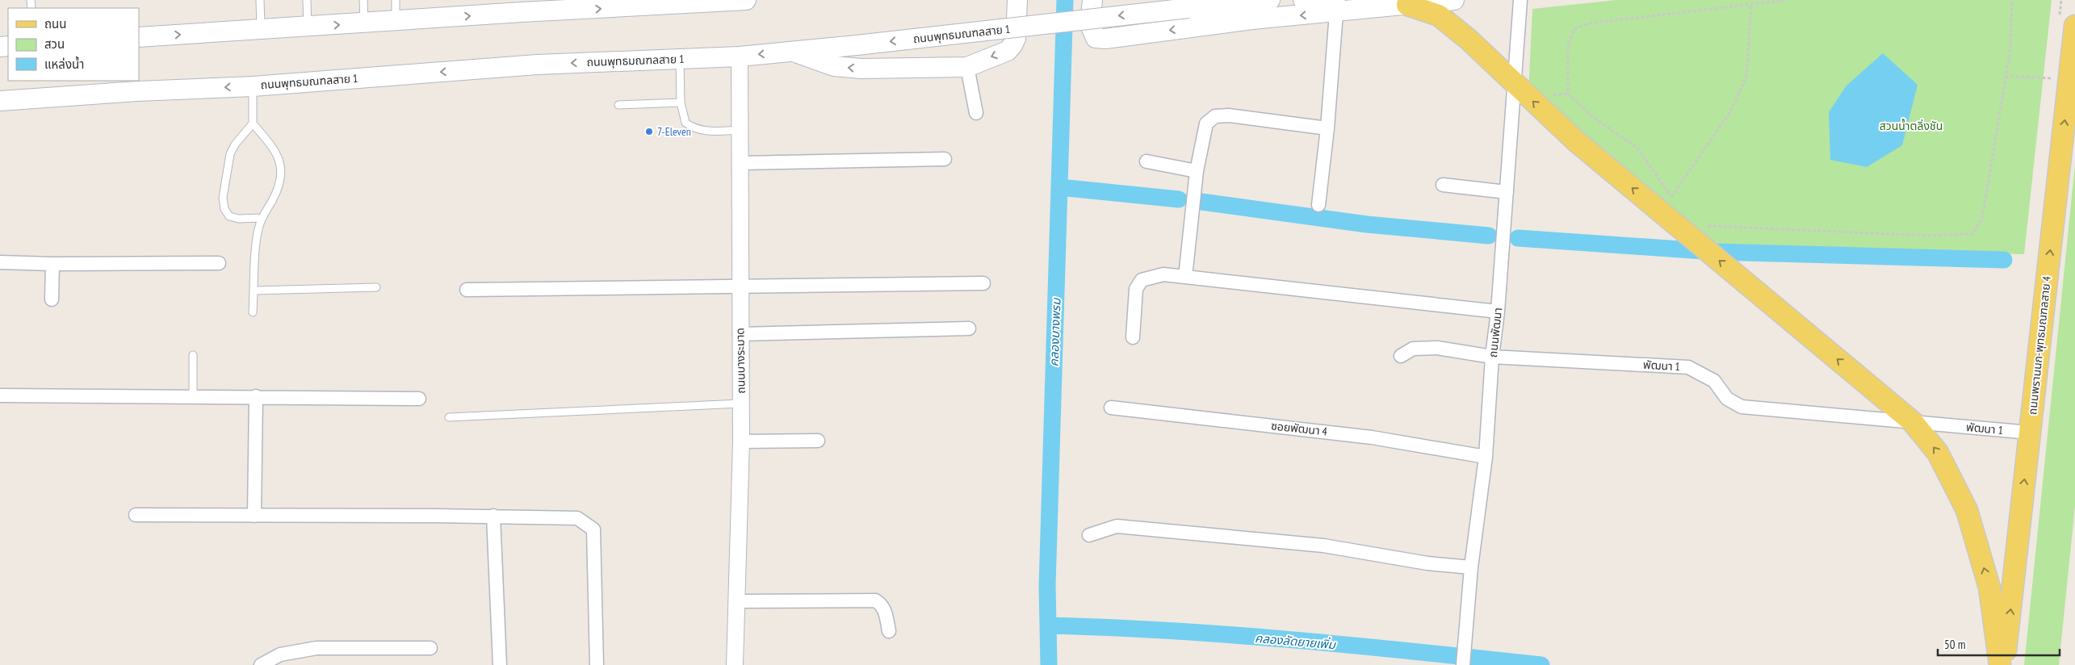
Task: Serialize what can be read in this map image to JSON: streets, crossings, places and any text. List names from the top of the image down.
{
  "streets": {
    "main road": ["ถนนพุทธมณฑลสาย 1", "ถนนพรานนก-พุทธมณฑลสาย 4"],
    "street": [
      "ถนนพัฒนา",
      "ถนนบางระมาด",
      "พัฒนา 1",
      "ซอยพัฒนา 4"
    ]
  },
  "crossings": [
    ["ถนนพุทธมณฑลสาย 1", "ถนนบางระมาด"],
    ["ถนนพัฒนา", "พัฒนา 1"],
    ["ถนนพัฒนา", "ซอยพัฒนา 4"],
    ["ถนนพรานนก-พุทธมณฑลสาย 4", "พัฒนา 1"]
  ],
  "one_way": ["ถนนพรานนก-พุทธมณฑลสาย 4"],
  "water": ["คลองบางพรม", "คลองลัดยายเพิ่ม"],
  "parks": ["สวนน้ำตลิ่งชัน"],
  "places": ["7-Eleven"],
  "legend": ["ถนน", "สวน", "แหล่งน้ำ"],
  "scale_bar": "50 m"
}
